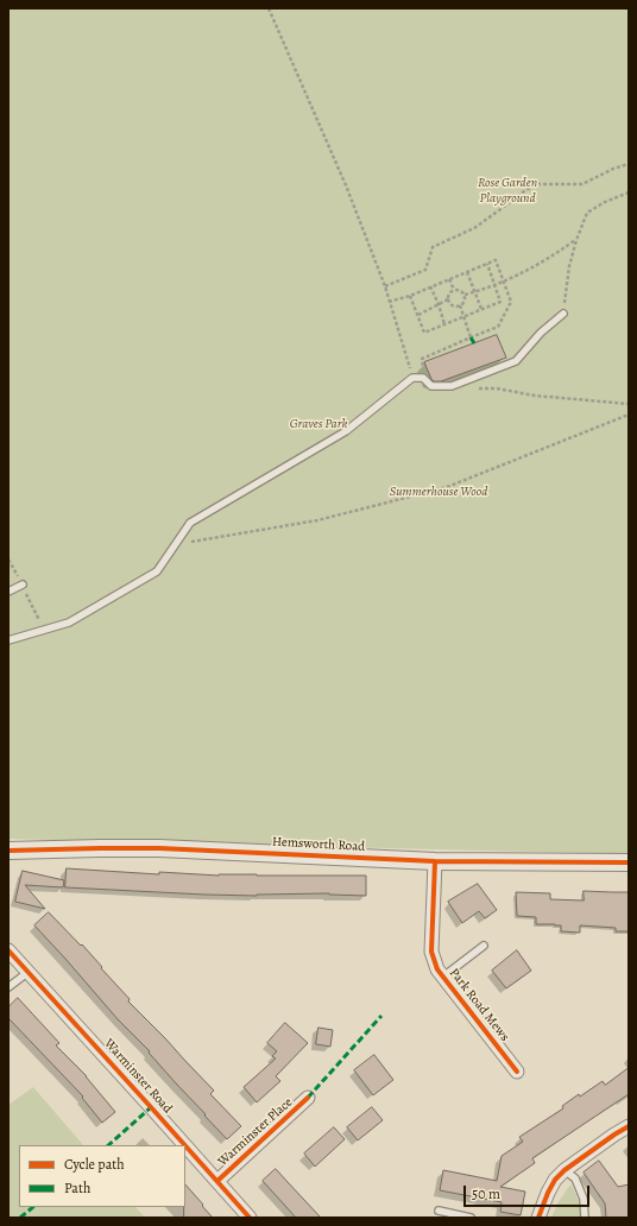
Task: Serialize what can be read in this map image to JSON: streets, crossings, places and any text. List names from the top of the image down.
{
  "streets": {
    "street": [
      "Hemsworth Road",
      "Park Road Mews",
      "Warminster Road",
      "Warminster Place"
    ]
  },
  "crossings": [
    ["Hemsworth Road", "Park Road Mews"],
    ["Warminster Road", "Warminster Place"]
  ],
  "parks": ["Rose Garden Playground", "Graves Park", "Summerhouse Wood"],
  "legend": ["Cycle path", "Path"],
  "scale_bar": "50 m"
}
